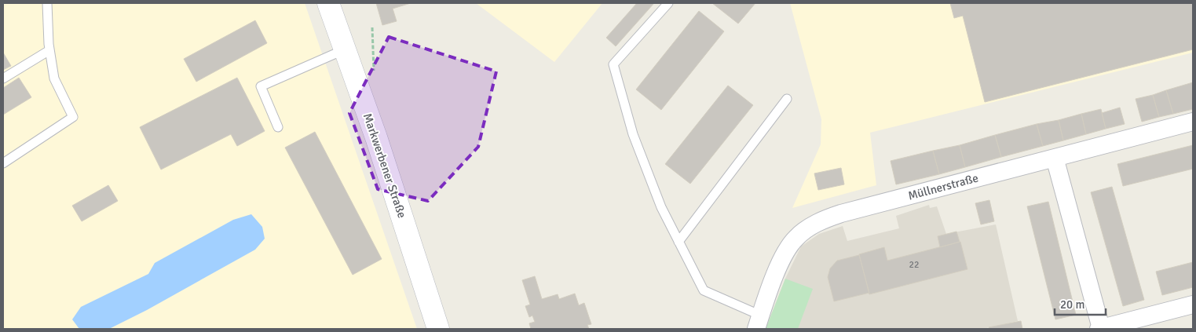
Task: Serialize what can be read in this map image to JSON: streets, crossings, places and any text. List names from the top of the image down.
{
  "streets": {
    "main road": ["Markwerbener Straße"],
    "street": ["Müllnerstraße"]
  },
  "house_numbers": ["22"],
  "scale_bar": "20 m"
}
